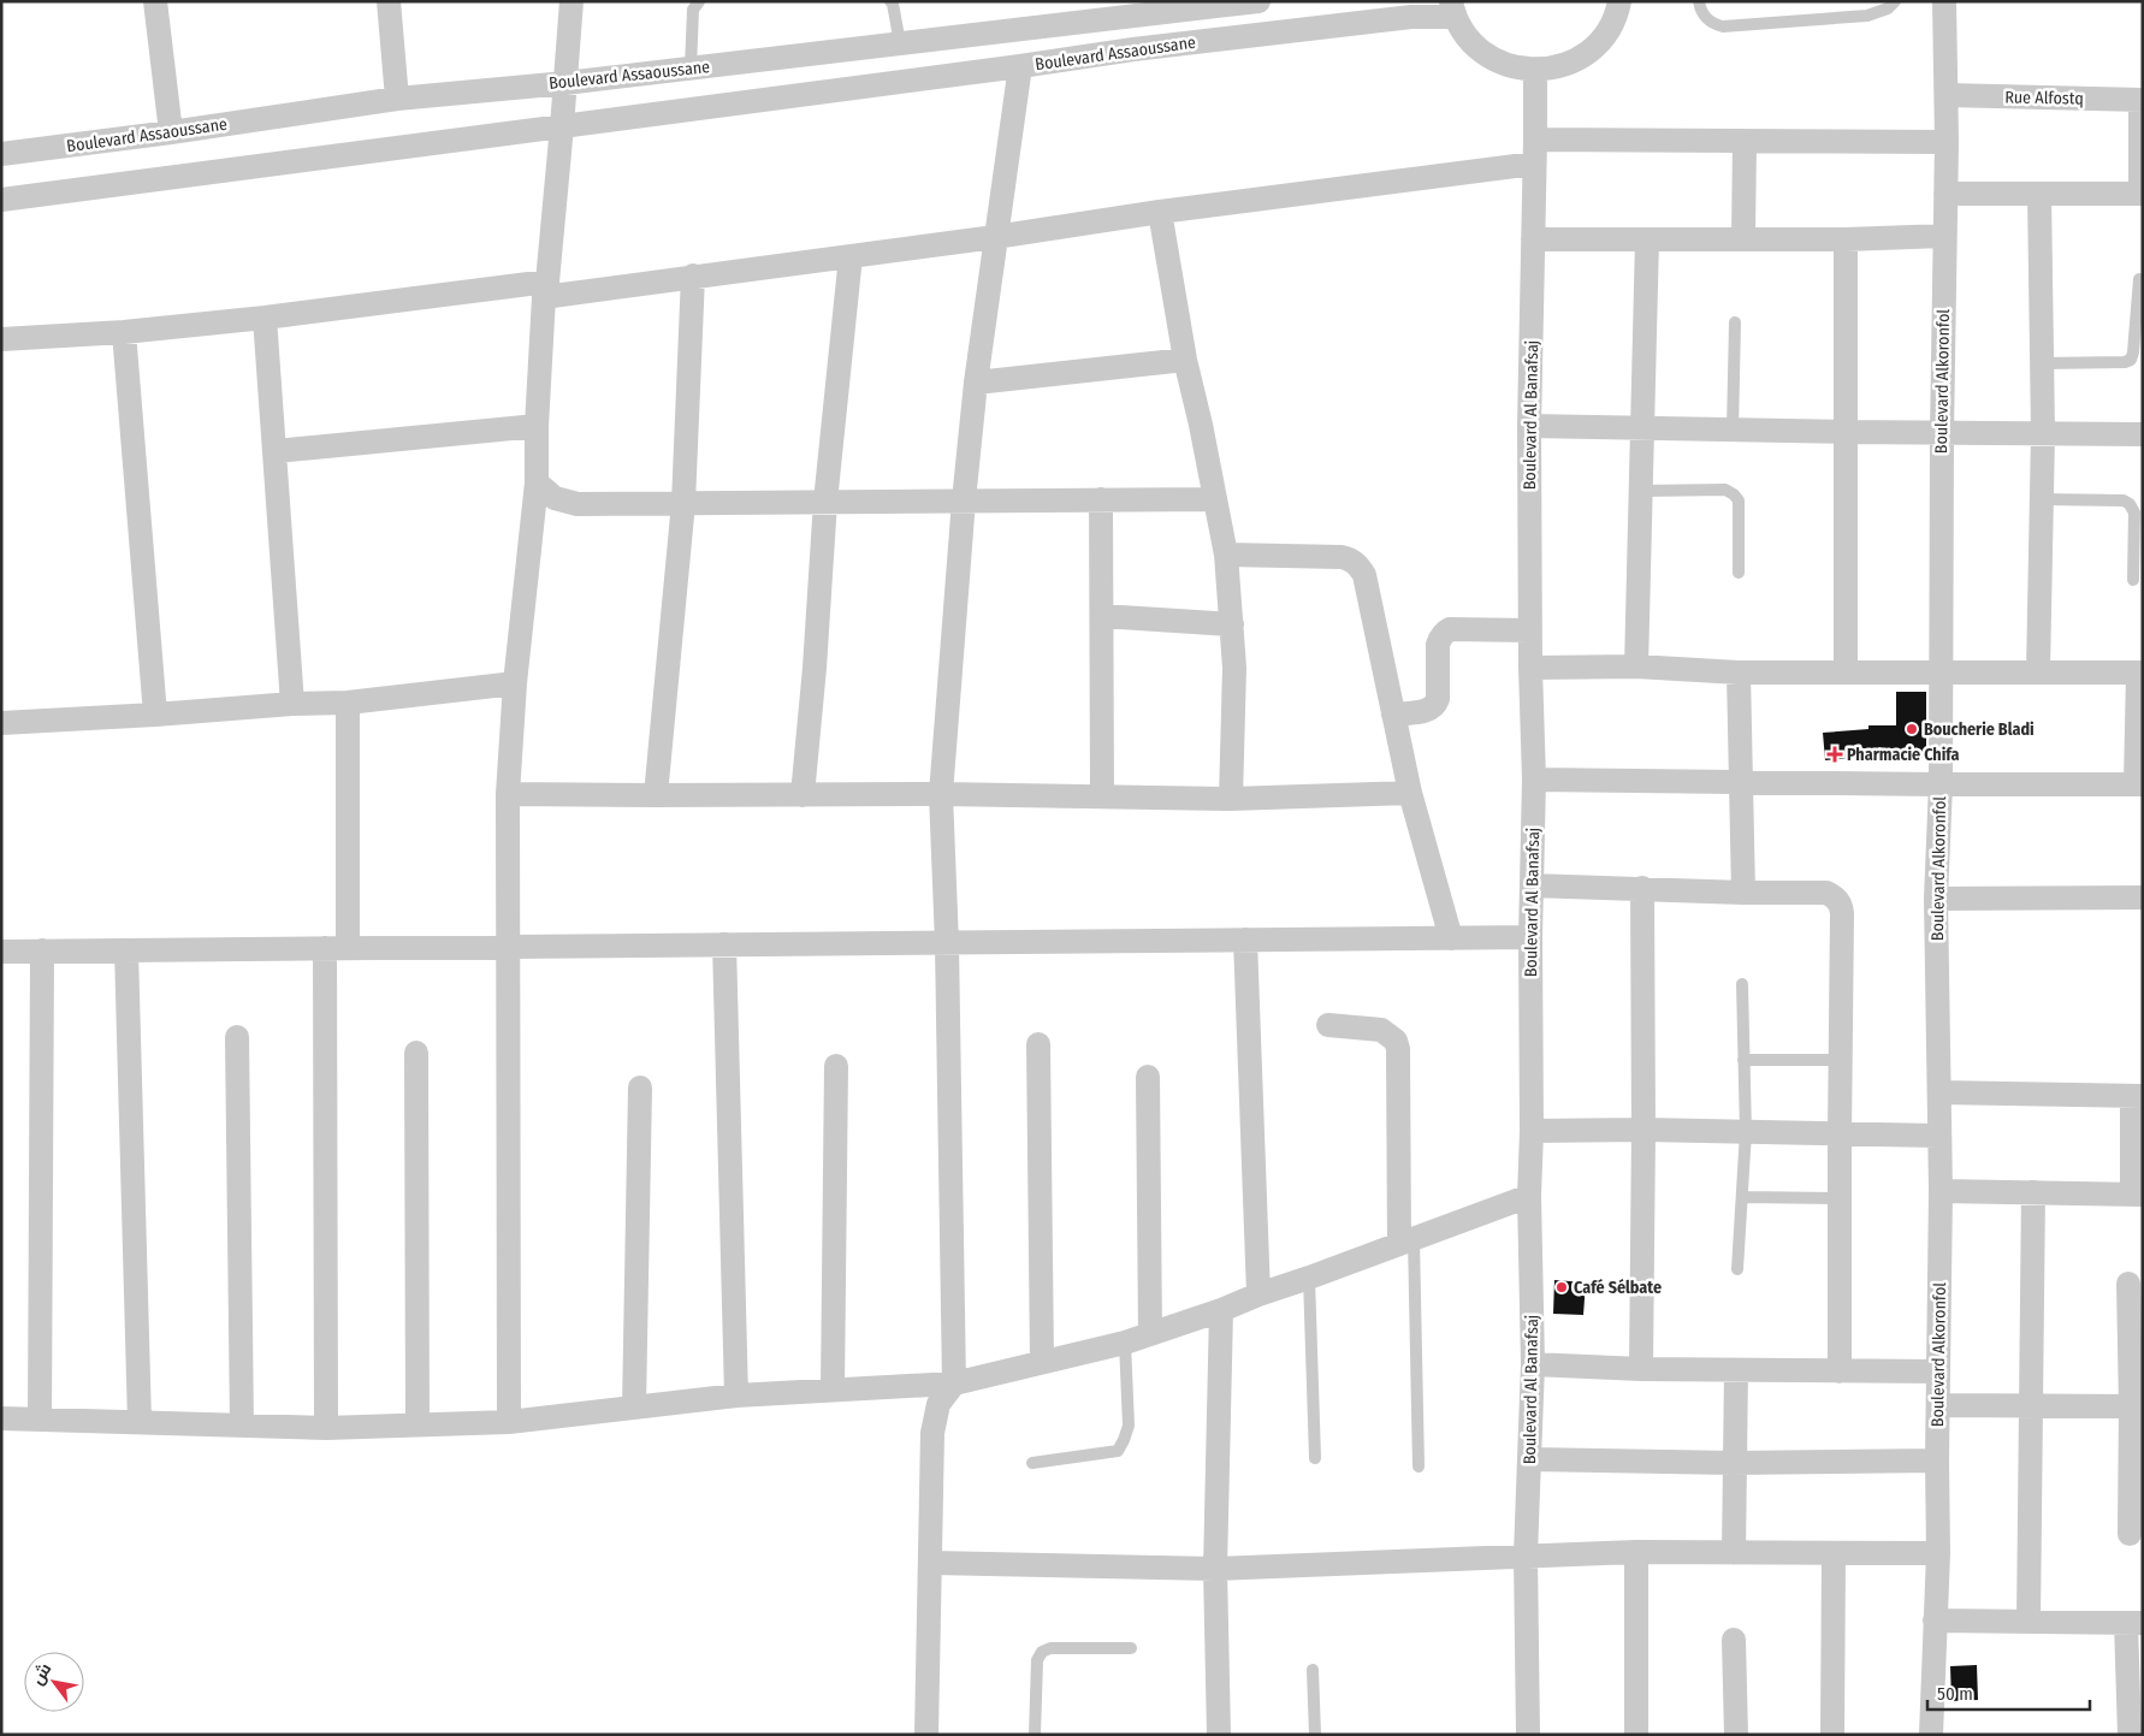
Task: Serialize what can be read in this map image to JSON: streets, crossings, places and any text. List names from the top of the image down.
{
  "streets": {
    "street": [
      "Boulevard Assaoussane",
      "Rue Alfostq",
      "Boulevard Alkoronfol",
      "Boulevard Al Banafsaj"
    ]
  },
  "crossings": [
    ["Rue Alfostq", "Boulevard Alkoronfol"]
  ],
  "places": {
    "other": ["Boucherie Bladi", "Café Sélbate"],
    "health": ["Pharmacie Chifa"]
  },
  "scale_bar": "50 m",
  "north": "top left"
}
